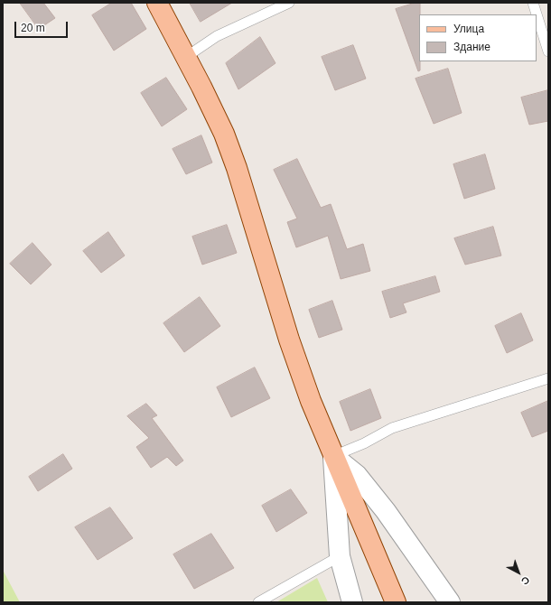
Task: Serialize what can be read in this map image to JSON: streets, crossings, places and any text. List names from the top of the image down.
{
  "legend": ["Улица", "Здание"],
  "scale_bar": "20 m",
  "north": "bottom right"
}
